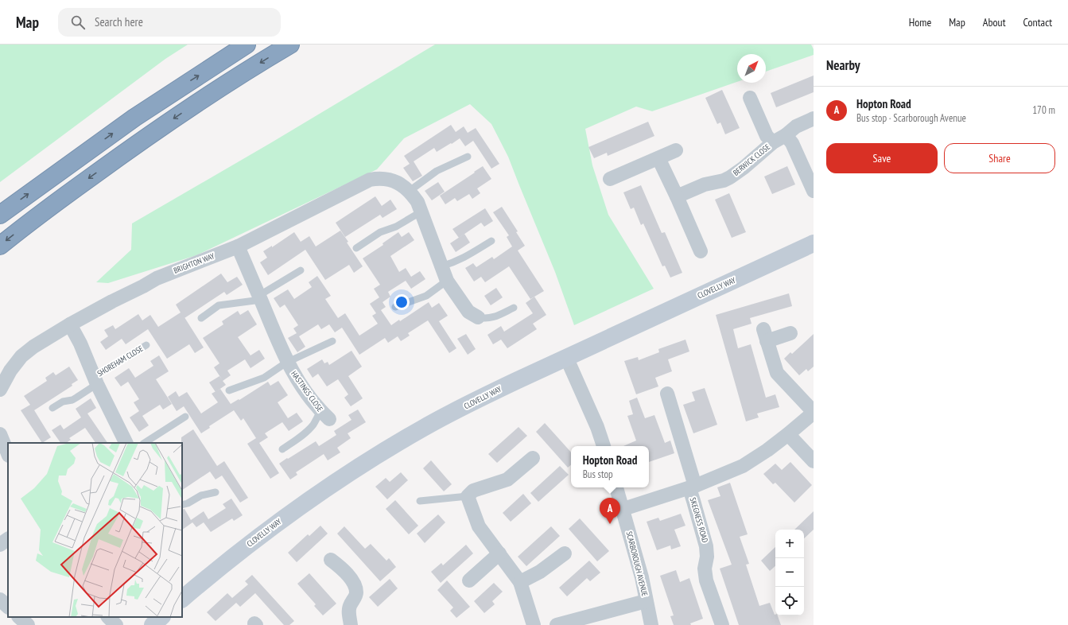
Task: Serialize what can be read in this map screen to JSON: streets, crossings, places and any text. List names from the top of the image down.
{
  "streets": {
    "street": [
      "BERWICK CLOSE",
      "BRIGHTON WAY",
      "CLOVELLY WAY",
      "SHOREHAM CLOSE",
      "HASTINGS CLOSE",
      "SKEGNESS ROAD",
      "SCARBOROUGH AVENUE"
    ]
  },
  "crossings": [
    ["BRIGHTON WAY", "SHOREHAM CLOSE"],
    ["BRIGHTON WAY", "HASTINGS CLOSE"],
    ["SKEGNESS ROAD", "SCARBOROUGH AVENUE"]
  ],
  "north": "top right",
  "page": {
    "header": "Map",
    "search": "Search here",
    "nav": [
      "Home",
      "Map",
      "About",
      "Contact"
    ],
    "heading": "Nearby",
    "list": [
      {
        "mark": "A",
        "name": "Hopton Road",
        "note": "Bus stop · Scarborough Avenue",
        "value": "170 m"
      }
    ],
    "buttons": ["Save", "Share"],
    "popup": ["Hopton Road", "Bus stop"],
    "pins": "A",
    "map_buttons": ["+", "−"]
  }
}
